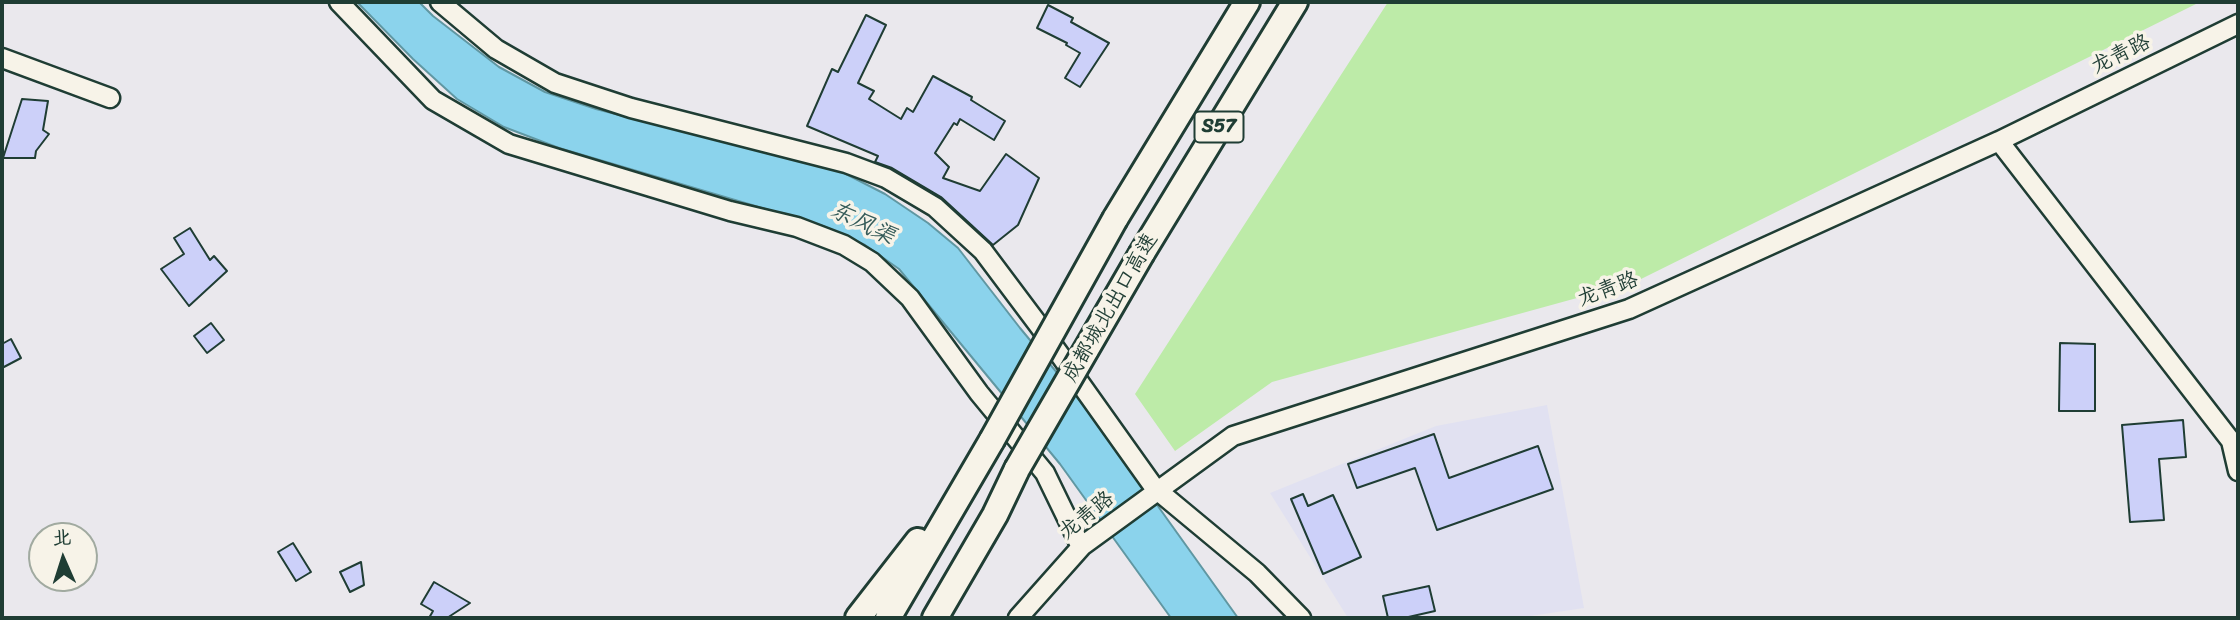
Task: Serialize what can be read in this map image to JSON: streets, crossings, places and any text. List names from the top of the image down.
{
  "streets": {
    "highway": ["S57", "成都城北出口高速"],
    "street": ["龙青路"]
  },
  "water": ["东风渠"],
  "north": "top"
}
